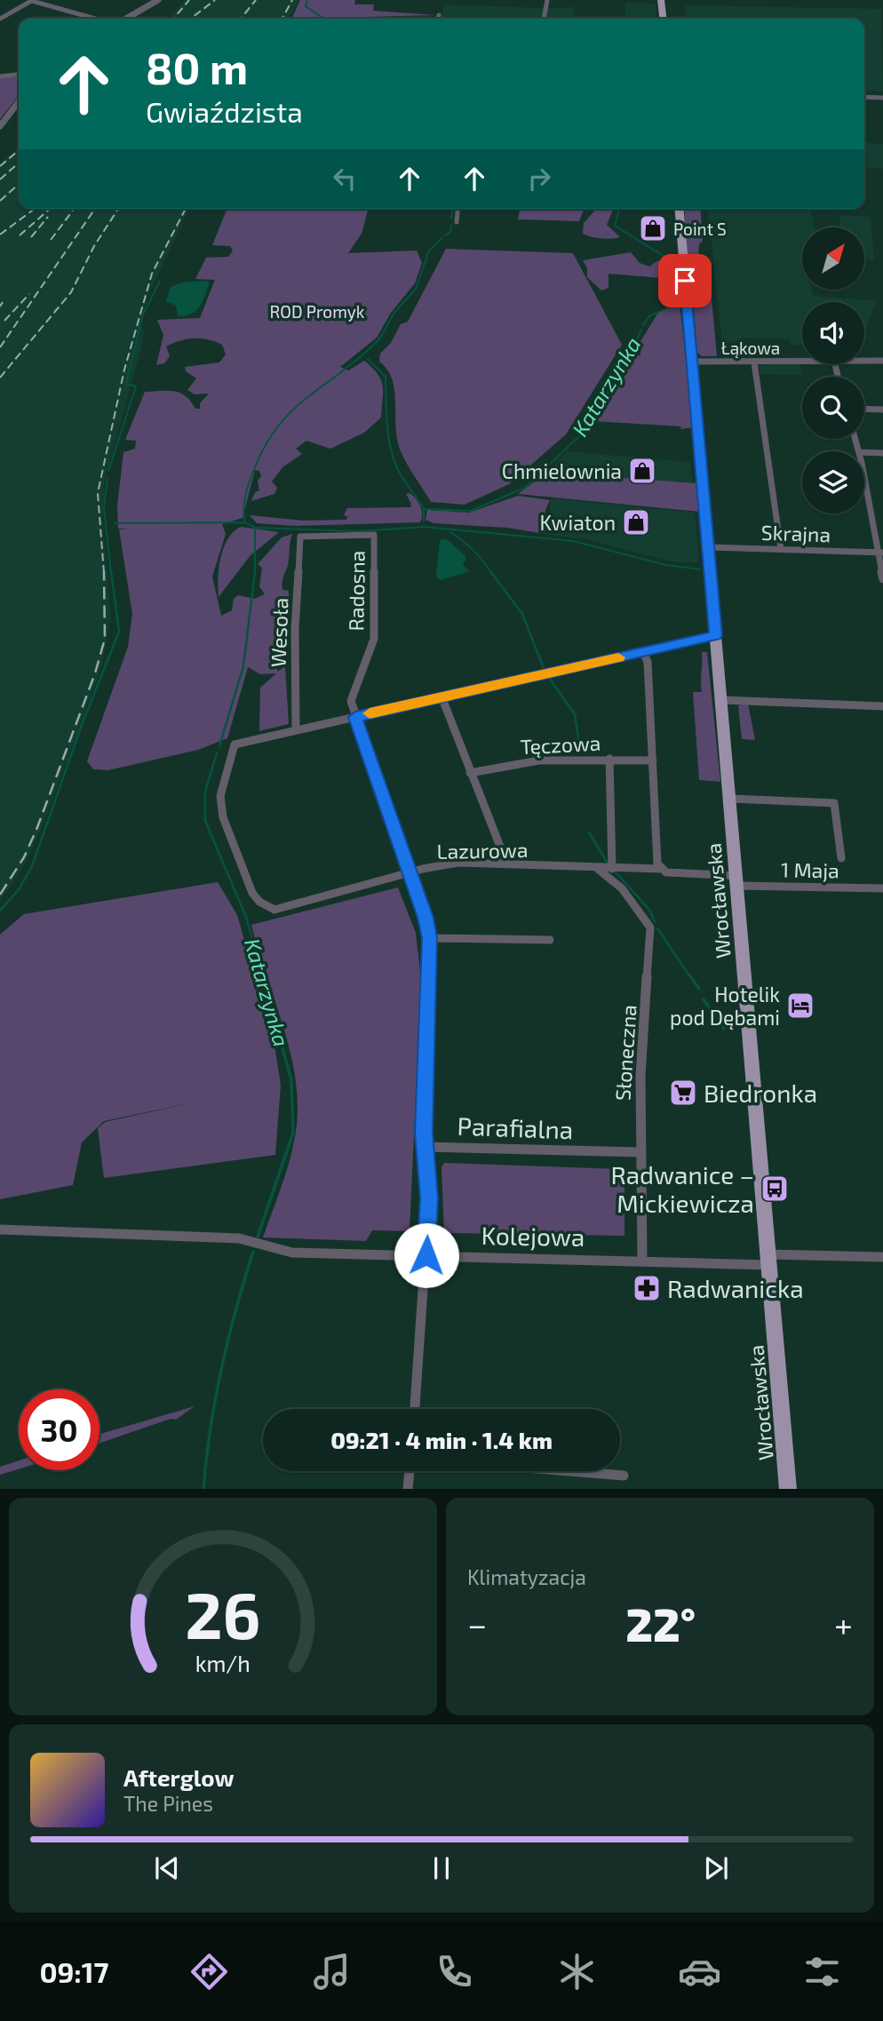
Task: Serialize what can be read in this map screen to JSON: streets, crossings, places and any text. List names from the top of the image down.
{
  "streets": {
    "main road": ["Wrocławska"],
    "street": [
      "Łąkowa",
      "Skrajna",
      "Radosna",
      "Wesoła",
      "Tęczowa",
      "Lazurowa",
      "1 Maja",
      "Słoneczna",
      "Parafialna",
      "Kolejowa"
    ]
  },
  "crossings": [
    ["Łąkowa", "Wrocławska"],
    ["Skrajna", "Wrocławska"],
    ["Radosna", "Wesoła"],
    ["Radosna", "Lazurowa"],
    ["Radosna", "Parafialna"],
    ["Wesoła", "Lazurowa"],
    ["Lazurowa", "Słoneczna"],
    ["1 Maja", "Wrocławska"],
    ["Wrocławska", "Kolejowa"],
    ["Słoneczna", "Parafialna"],
    ["Słoneczna", "Kolejowa"]
  ],
  "water": ["Katarzynka"],
  "parks": ["ROD Promyk"],
  "places": {
    "shop": ["Point S", "Chmielownia", "Kwiaton"],
    "hotel": ["Hotelik pod Dębami"],
    "supermarket": ["Biedronka"],
    "bus stop": ["Radwanice – Mickiewicza"],
    "pharmacy": ["Radwanicka"]
  },
  "north": "top right",
  "page": {
    "turn": ["80 m", "Gwiaździsta"],
    "limit": "30",
    "trip": "09:21 · 4 min · 1.4 km",
    "tile": "Klimatyzacja",
    "heat": ["−", "22°", "+"],
    "song": ["Afterglow", "The Pines"],
    "tabs": "09:17",
    "gauge": ["26", "km/h"]
  }
}
